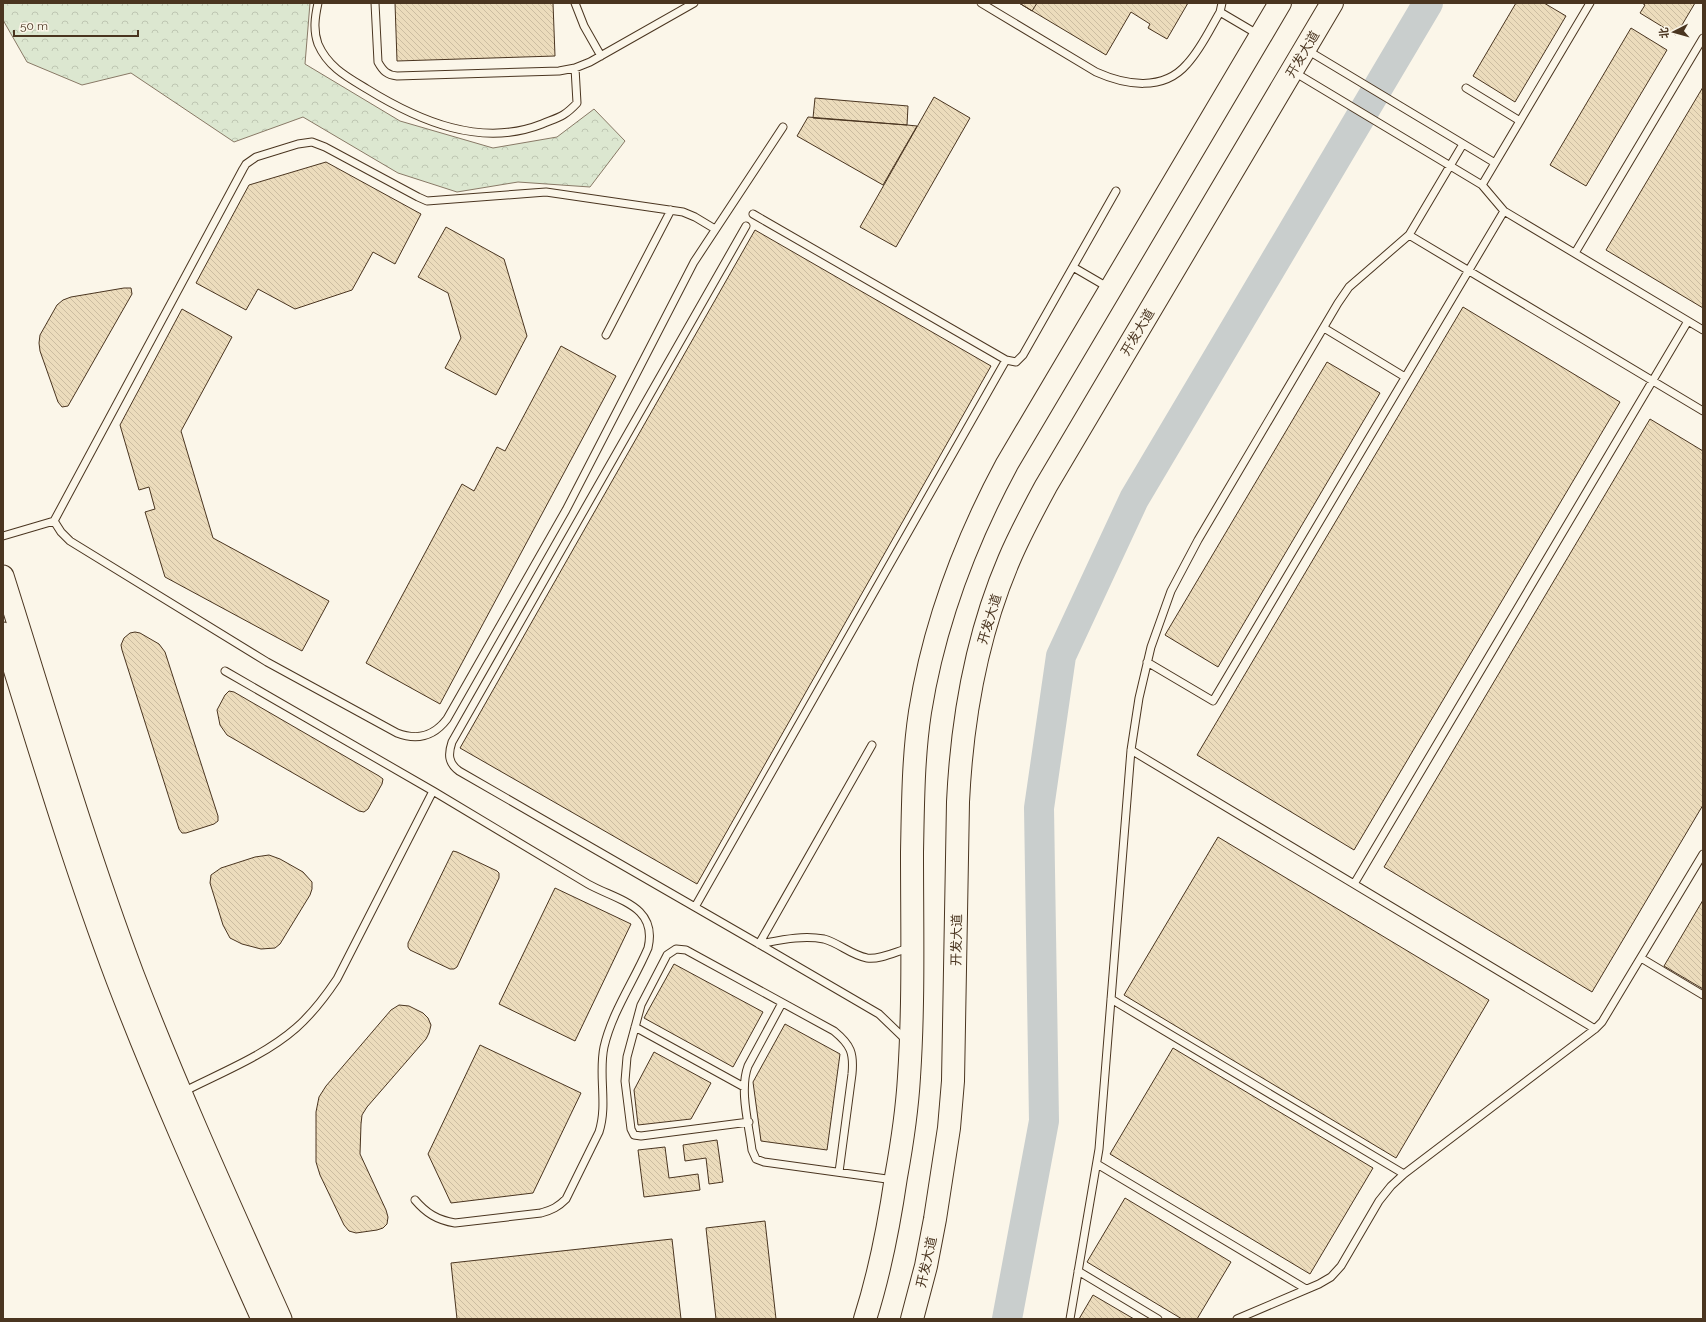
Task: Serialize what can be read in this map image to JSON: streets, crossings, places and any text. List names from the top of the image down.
{
  "streets": {
    "main road": ["开发大道"]
  },
  "scale_bar": "50 m",
  "north": "left"
}
